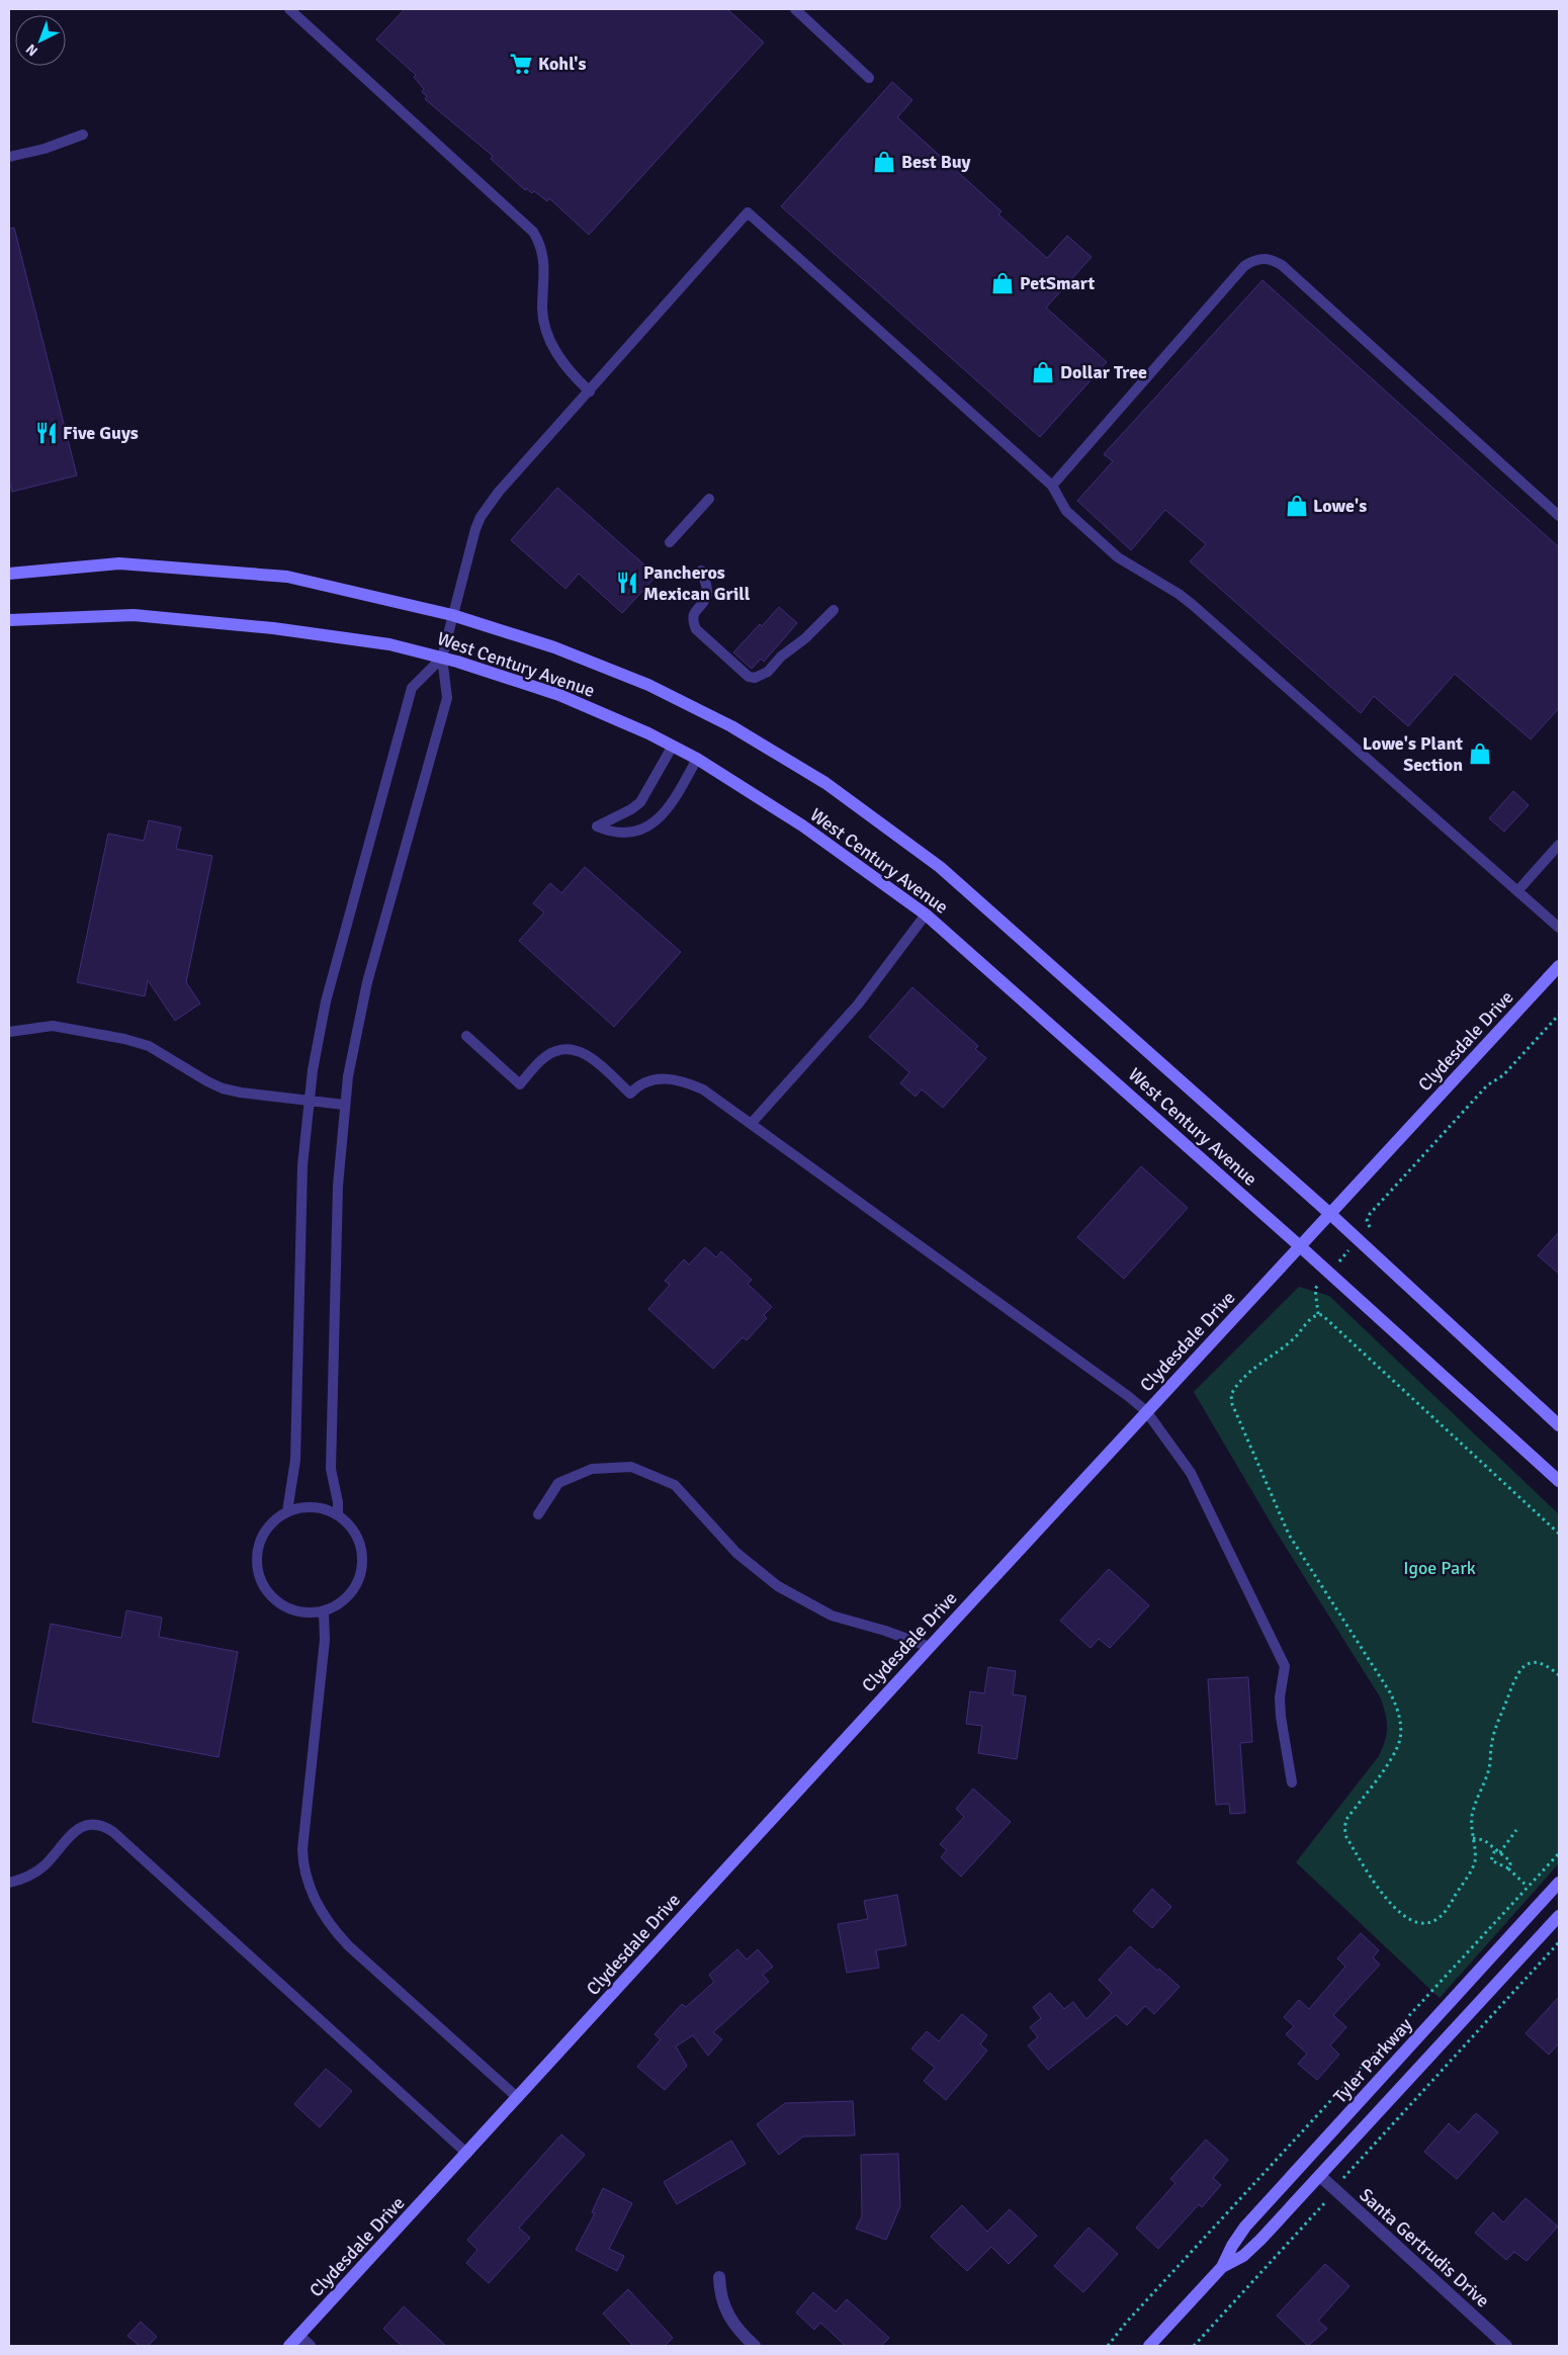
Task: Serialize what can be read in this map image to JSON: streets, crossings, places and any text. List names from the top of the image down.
{
  "streets": {
    "main road": ["West Century Avenue", "Clydesdale Drive", "Tyler Parkway"],
    "street": ["Santa Gertrudis Drive"]
  },
  "crossings": [
    ["West Century Avenue", "Clydesdale Drive"],
    ["Tyler Parkway", "Santa Gertrudis Drive"]
  ],
  "parks": ["Igoe Park"],
  "places": {
    "supermarket": ["Kohl's"],
    "shop": [
      "Best Buy",
      "PetSmart",
      "Dollar Tree",
      "Lowe's",
      "Lowe's Plant Section"
    ],
    "restaurant": ["Five Guys", "Pancheros Mexican Grill"]
  },
  "north": "bottom left"
}
